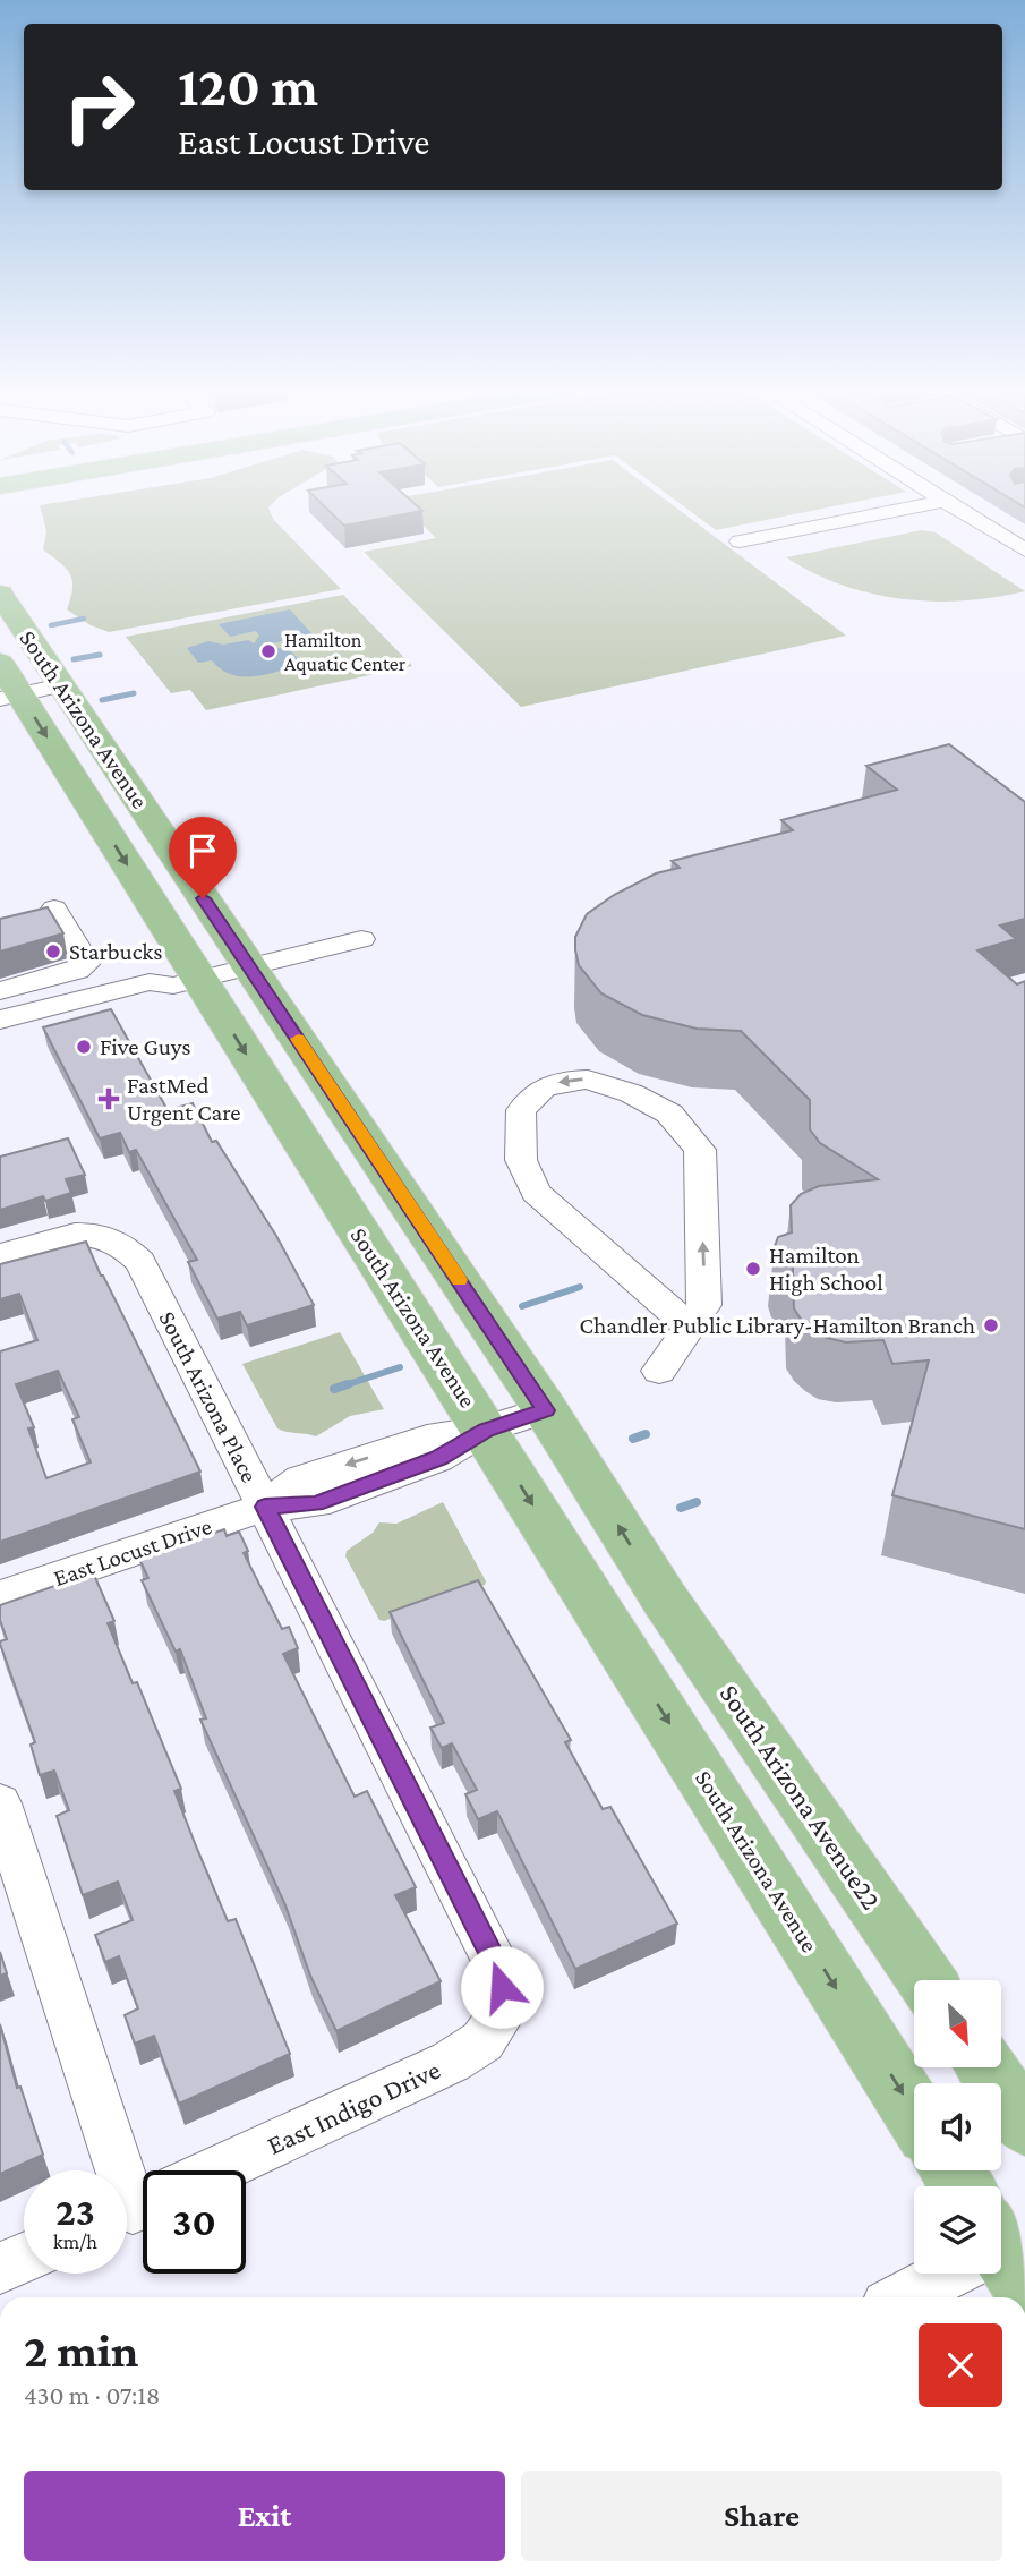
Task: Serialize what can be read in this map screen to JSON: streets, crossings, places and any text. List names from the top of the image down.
{
  "streets": {
    "main road": ["South Arizona Avenue", "South Arizona Avenue22"],
    "street": ["South Arizona Place", "East Locust Drive", "East Indigo Drive"]
  },
  "crossings": [
    ["South Arizona Avenue", "East Locust Drive"],
    ["South Arizona Avenue", "South Arizona Avenue22"],
    ["South Arizona Place", "East Locust Drive"],
    ["South Arizona Place", "East Indigo Drive"]
  ],
  "places": {
    "other": [
      "Hamilton Aquatic Center",
      "Starbucks",
      "Five Guys",
      "Hamilton High School",
      "Chandler Public Library-Hamilton Branch"
    ],
    "health": ["FastMed Urgent Care"]
  },
  "north": "bottom right",
  "page": {
    "turn": ["120 m", "East Locust Drive"],
    "speed": "23 km/h",
    "limit": "30",
    "heading": ["2 min", "430 m · 07:18"],
    "buttons": ["Exit", "Share"]
  }
}
